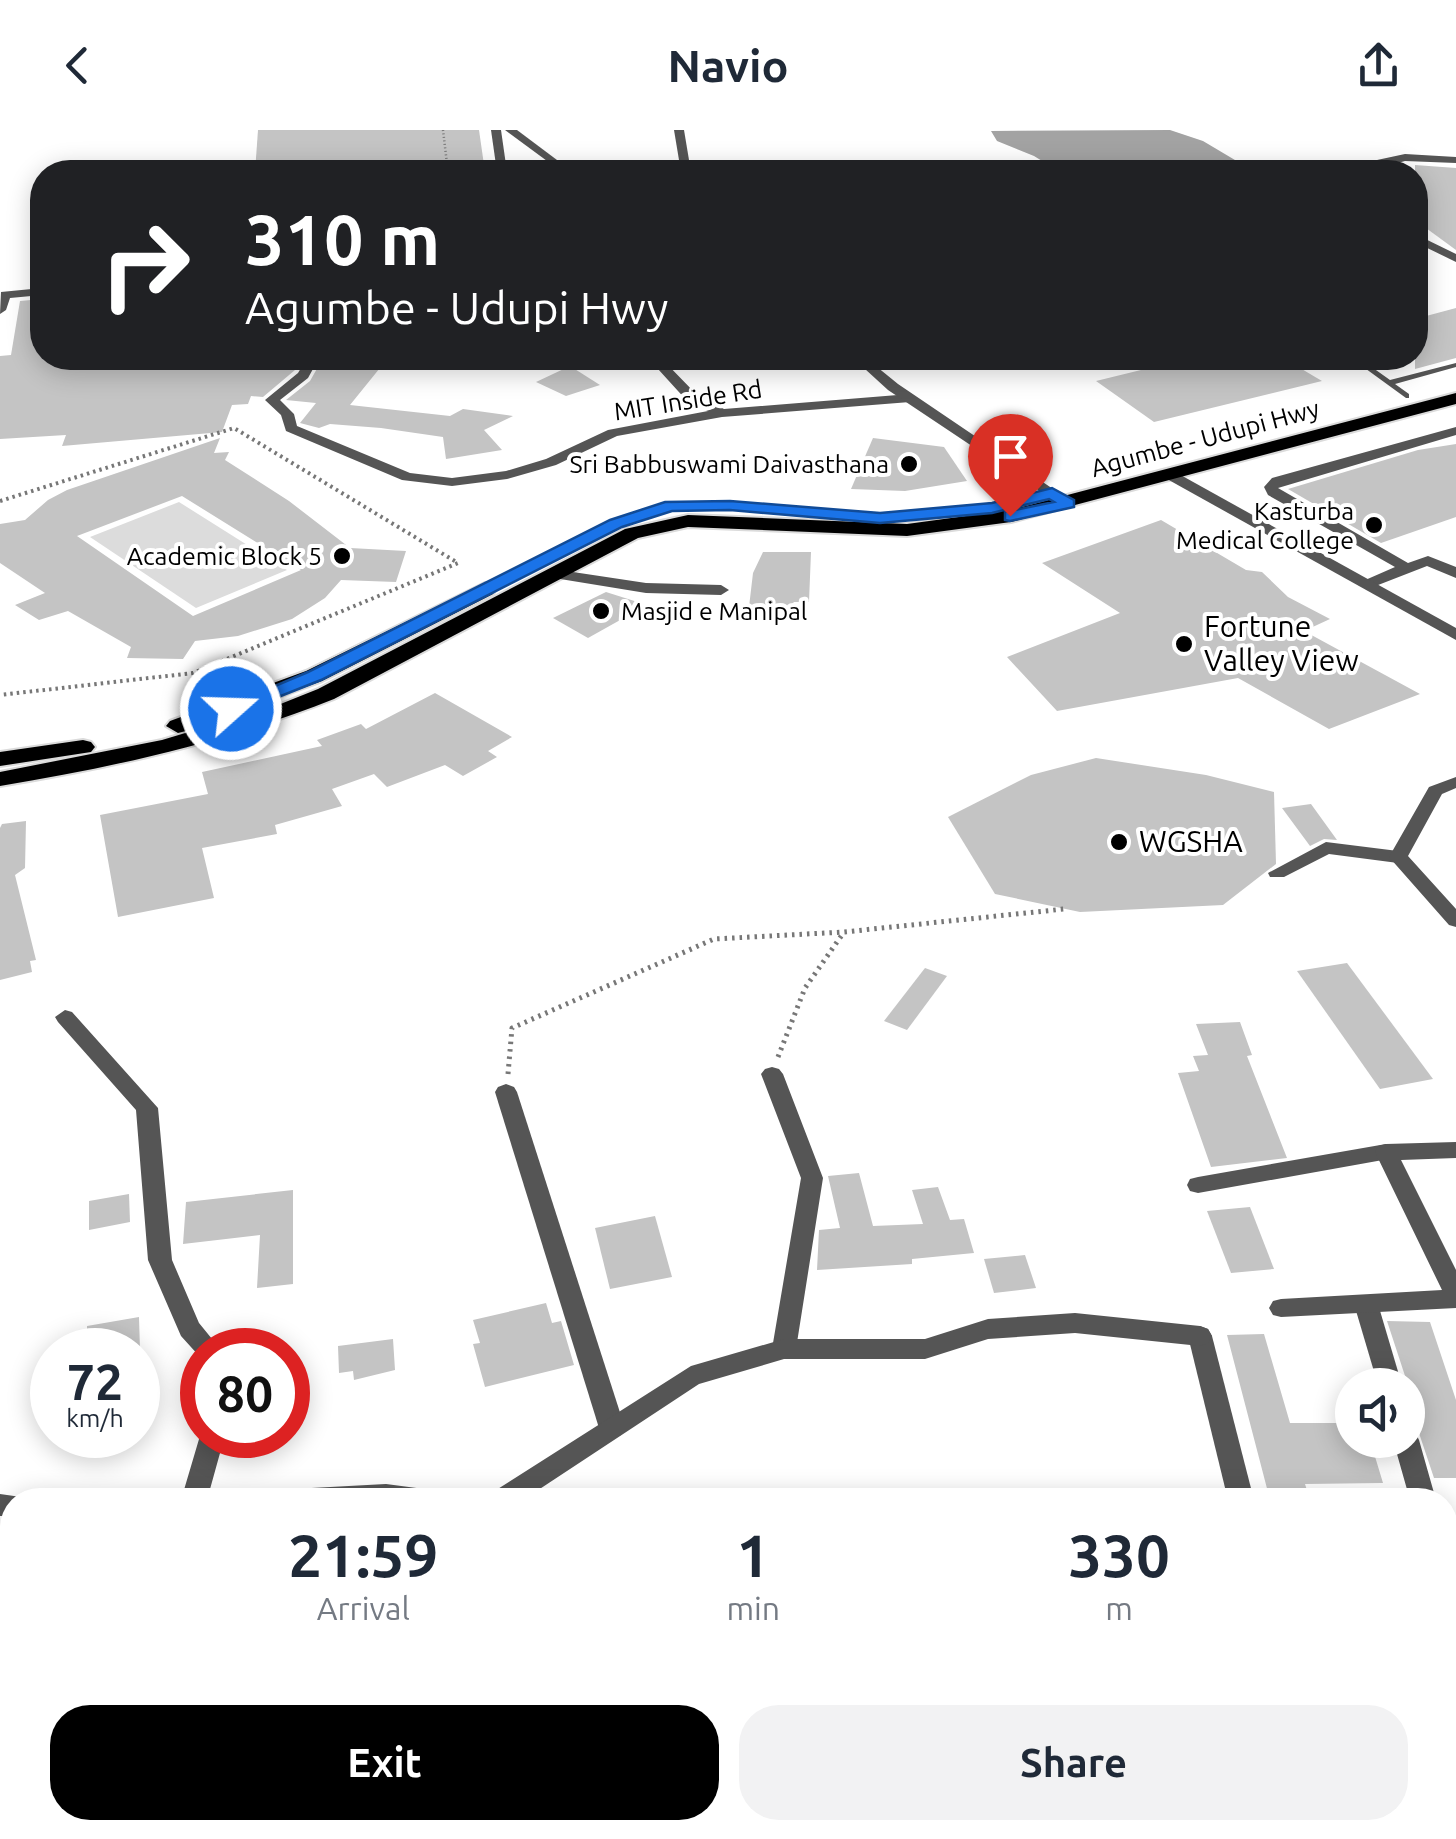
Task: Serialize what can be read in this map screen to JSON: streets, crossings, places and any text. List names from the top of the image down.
{
  "streets": {
    "highway": ["Agumbe - Udupi Hwy"],
    "street": ["MIT Inside Rd"]
  },
  "places": [
    "Sri Babbuswami Daivasthana",
    "Kasturba Medical College",
    "Academic Block 5",
    "Masjid e Manipal",
    "Fortune Valley View",
    "WGSHA"
  ],
  "page": {
    "header": "Navio",
    "turn": ["310 m", "Agumbe - Udupi Hwy"],
    "speed": "72 km/h",
    "limit": "80",
    "eta": [
      "21:59",
      "Arrival",
      "1",
      "min",
      "330",
      "m"
    ],
    "buttons": ["Exit", "Share"]
  }
}
